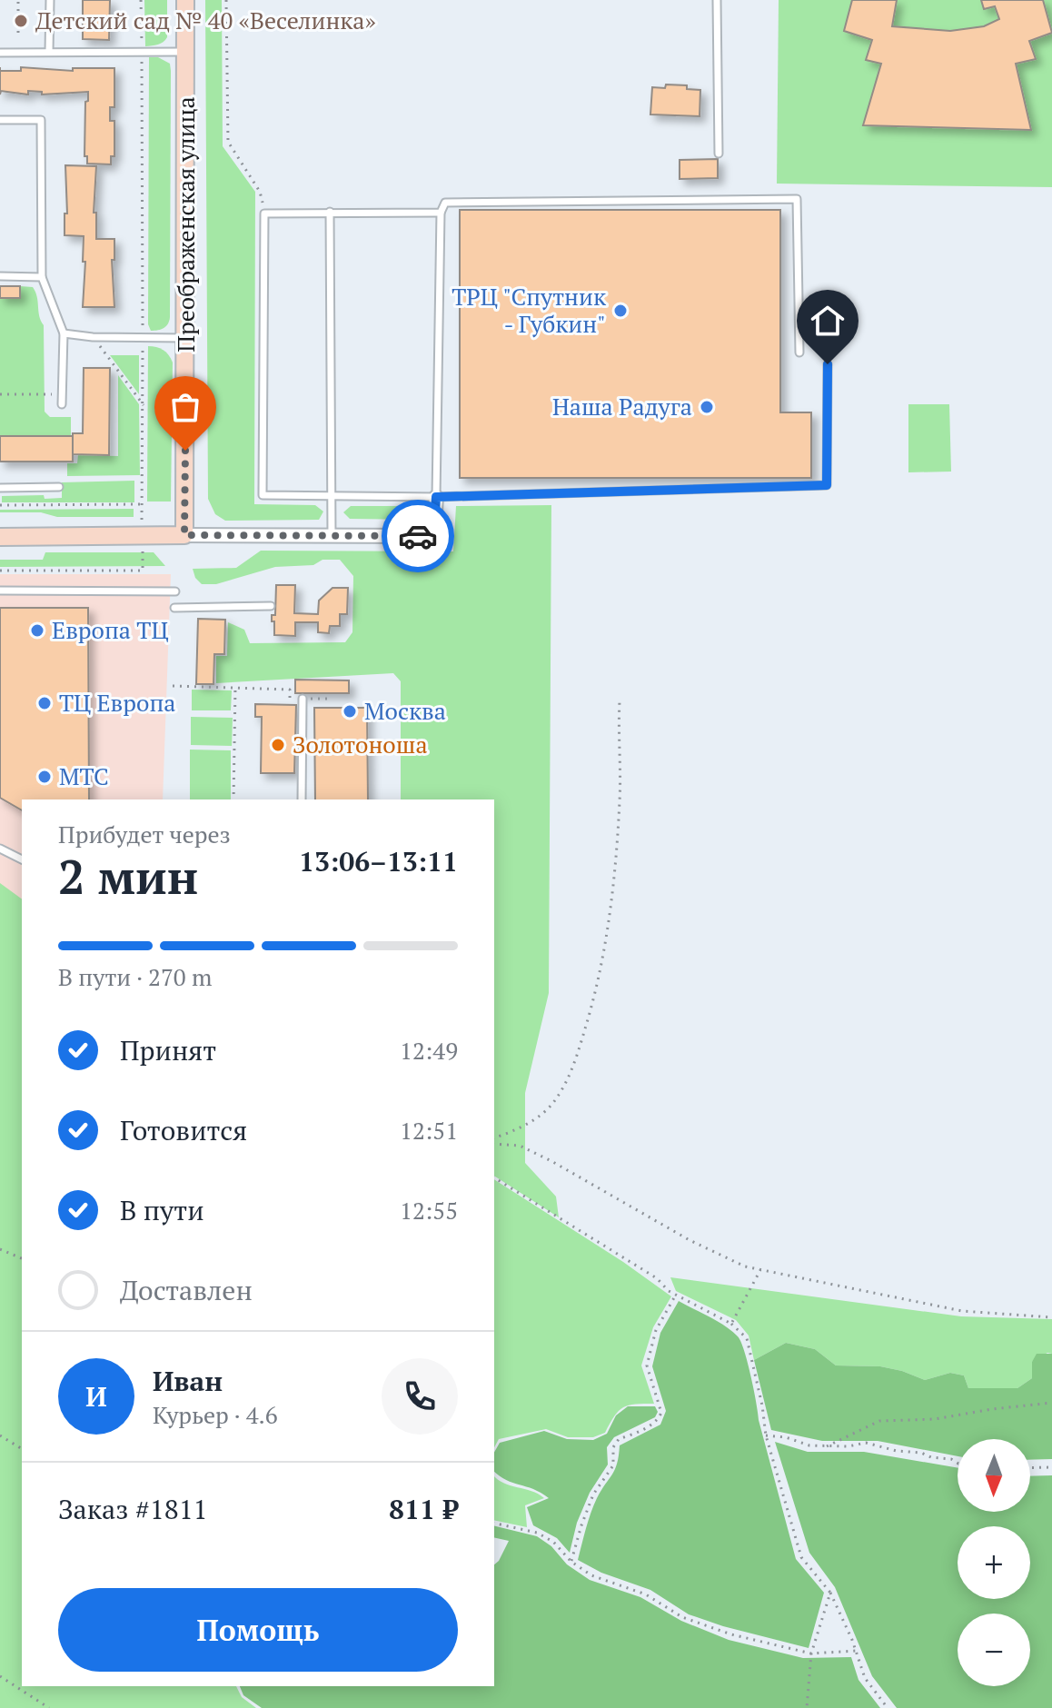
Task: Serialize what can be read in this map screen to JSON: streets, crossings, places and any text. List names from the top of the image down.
{
  "streets": {
    "main road": ["Преображенская улица"]
  },
  "places": [
    "Детский сад № 40 «Веселинка»",
    "ТРЦ \"Спутник - Губкин\"",
    "Наша Радуга",
    "Европа ТЦ",
    "ТЦ Европа",
    "Москва",
    "Золотоноша",
    "МТС"
  ],
  "north": "bottom",
  "page": {
    "heading": ["2 мин", "Прибудет через", "13:06–13:11"],
    "panel": [
      "Иван",
      "Курьер · 4.6",
      "Заказ #1811",
      "811 ₽"
    ],
    "bar": "В пути · 270 m",
    "list": [
      ["Принят", "12:49"],
      ["Готовится", "12:51"],
      ["В пути", "12:55"],
      "Доставлен"
    ],
    "round": "И",
    "map_buttons": ["+", "−"],
    "buttons": "Помощь"
  }
}
